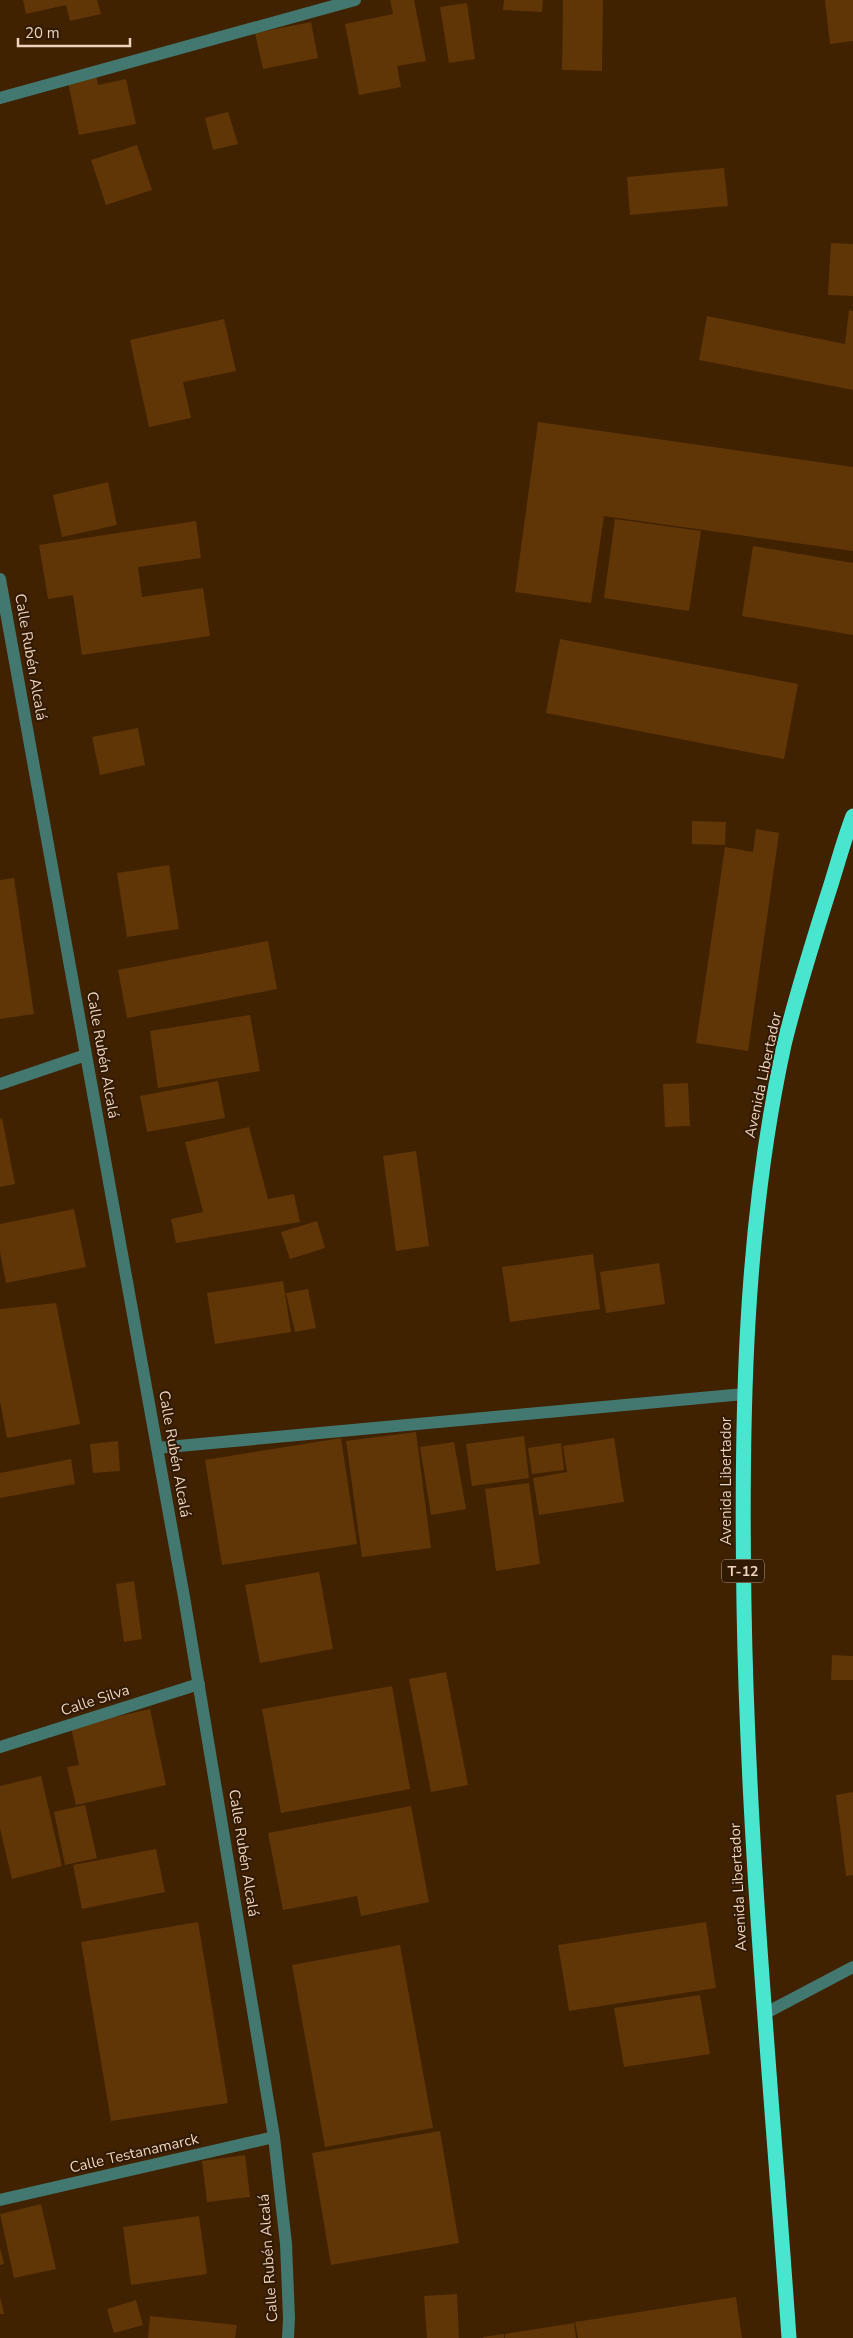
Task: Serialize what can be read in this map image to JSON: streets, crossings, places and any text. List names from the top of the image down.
{
  "streets": {
    "highway": ["Avenida Libertador", "T-12"],
    "street": ["Calle Rubén Alcalá", "Calle Silva", "Calle Testanamarck"]
  },
  "crossings": [
    ["Calle Rubén Alcalá", "Calle Silva"],
    ["Calle Rubén Alcalá", "Calle Testanamarck"]
  ],
  "scale_bar": "20 m"
}
